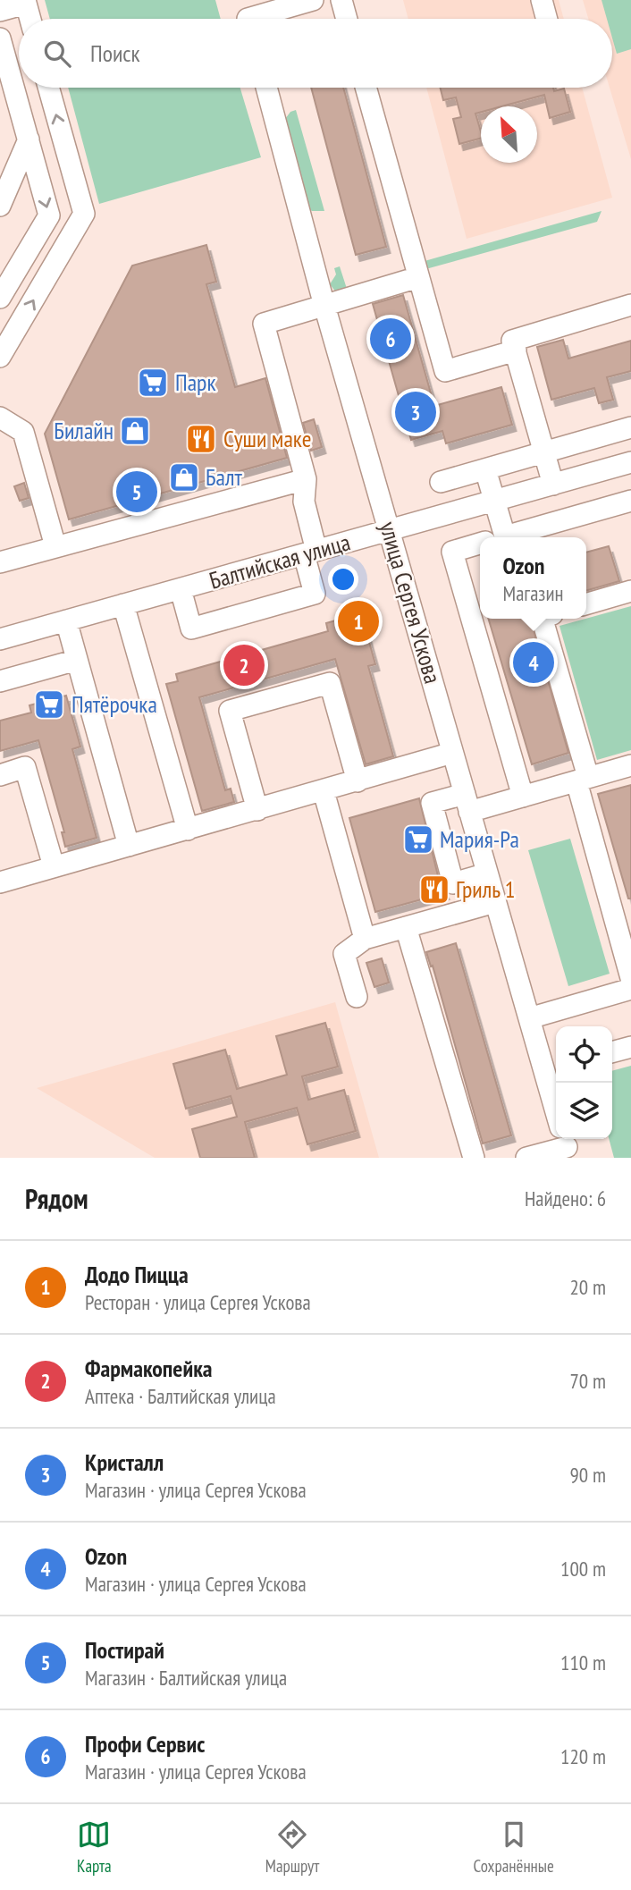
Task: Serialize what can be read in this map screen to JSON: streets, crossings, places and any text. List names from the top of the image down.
{
  "streets": {
    "street": ["Балтийская улица", "улица Сергея Ускова"]
  },
  "crossings": [
    ["Балтийская улица", "улица Сергея Ускова"]
  ],
  "places": {
    "supermarket": ["Парк", "Пятёрочка", "Мария-Ра"],
    "shop": ["Билайн", "Балт"],
    "restaurant": ["Суши маке", "Гриль 1"]
  },
  "north": "top left",
  "page": {
    "search": "Поиск",
    "pins": [
      "6",
      "3",
      "5",
      "1",
      "4",
      "2"
    ],
    "popup": ["Ozon", "Магазин"],
    "heading": ["Рядом", "Найдено: 6"],
    "list": [
      {
        "mark": "1",
        "name": "Додо Пицца",
        "note": "Ресторан · улица Сергея Ускова",
        "value": "20 m"
      },
      {
        "mark": "2",
        "name": "Фармакопейка",
        "note": "Аптека · Балтийская улица",
        "value": "70 m"
      },
      {
        "mark": "3",
        "name": "Кристалл",
        "note": "Магазин · улица Сергея Ускова",
        "value": "90 m"
      },
      {
        "mark": "4",
        "name": "Ozon",
        "note": "Магазин · улица Сергея Ускова",
        "value": "100 m"
      },
      {
        "mark": "5",
        "name": "Постирай",
        "note": "Магазин · Балтийская улица",
        "value": "110 m"
      },
      {
        "mark": "6",
        "name": "Профи Сервис",
        "note": "Магазин · улица Сергея Ускова",
        "value": "120 m"
      }
    ],
    "nav": ["Карта", "Маршрут", "Сохранённые"]
  }
}
